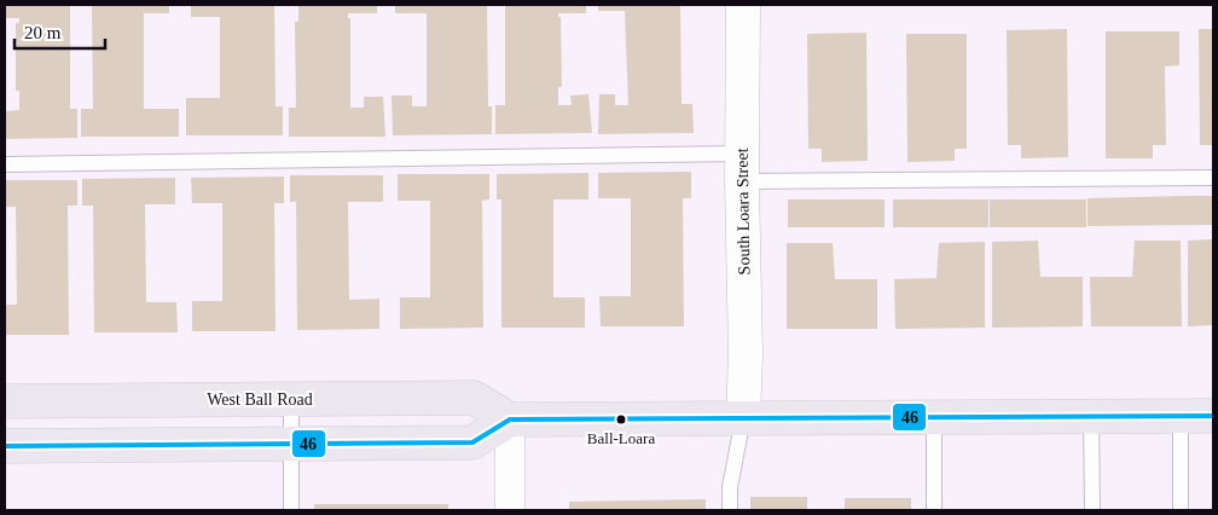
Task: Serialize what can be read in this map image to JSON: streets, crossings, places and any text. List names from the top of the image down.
{
  "streets": {
    "main road": ["West Ball Road"],
    "street": ["South Loara Street"]
  },
  "places": ["Ball-Loara"],
  "lines": ["transit line 46"],
  "scale_bar": "20 m"
}
